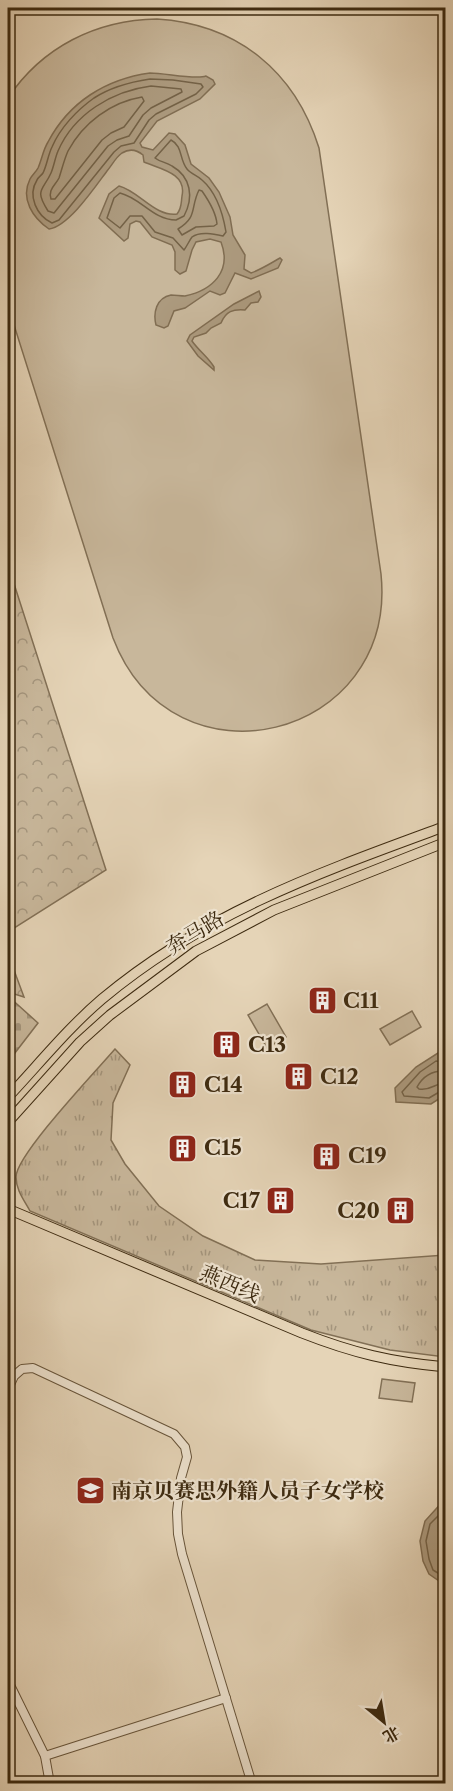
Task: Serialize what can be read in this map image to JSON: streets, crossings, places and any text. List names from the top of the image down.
{
  "streets": {
    "main road": ["奔马路", "燕西线"]
  },
  "places": {
    "building": [
      "C11",
      "C13",
      "C12",
      "C14",
      "C15",
      "C19",
      "C17",
      "C20"
    ],
    "school or university": ["南京贝赛思外籍人员子女学校"]
  },
  "north": "bottom right"
}
